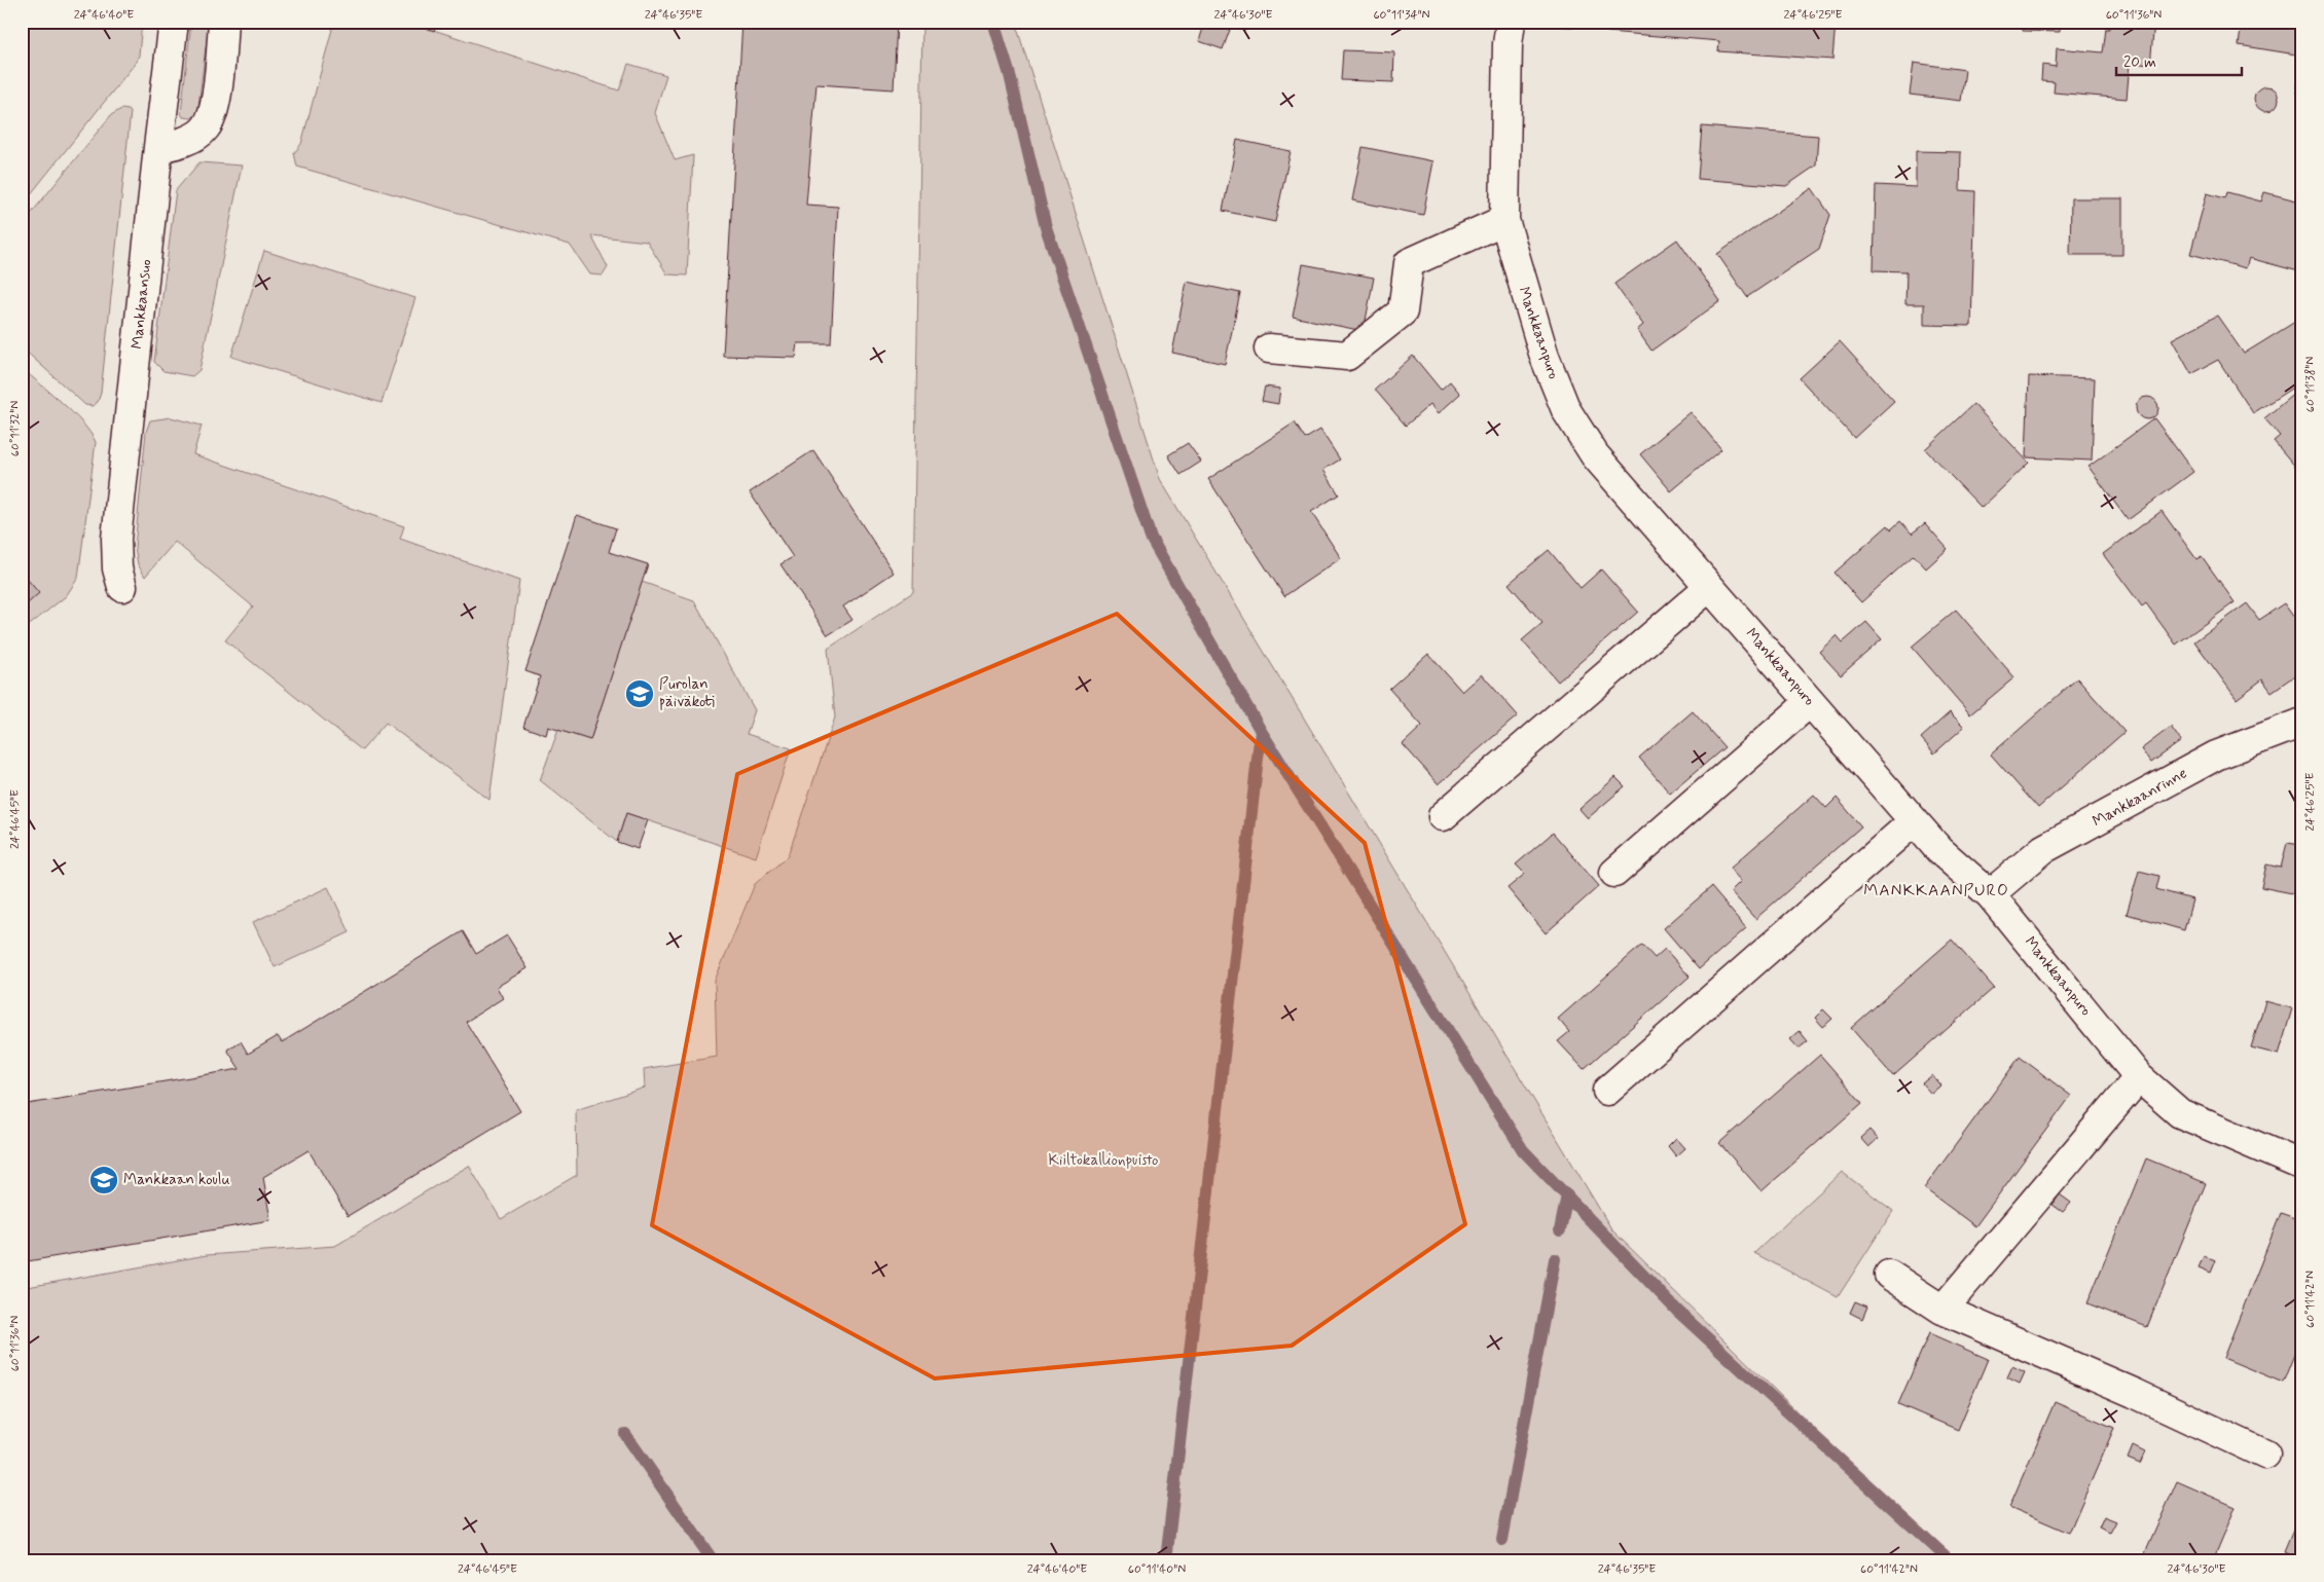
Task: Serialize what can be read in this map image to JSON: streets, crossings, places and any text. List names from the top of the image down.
{
  "streets": {
    "street": ["Mankkaansuo", "Mankkaanpuro", "Mankkaanrinne"]
  },
  "crossings": [
    ["Mankkaanpuro", "Mankkaanrinne"]
  ],
  "districts": ["MANKKAANPURO"],
  "parks": ["Kiiltokallionpuisto"],
  "places": {
    "school or university": ["Purolan päiväkoti", "Mankkaan koulu"]
  },
  "scale_bar": "20 m",
  "coordinates": [
    "24°46'40\"E",
    "24°46'35\"E",
    "24°46'30\"E",
    "60°11'34\"N",
    "24°46'25\"E",
    "60°11'36\"N",
    "60°11'38\"N",
    "60°11'32\"N",
    "24°46'45\"E",
    "60°11'42\"N",
    "60°11'40\"N"
  ]
}
